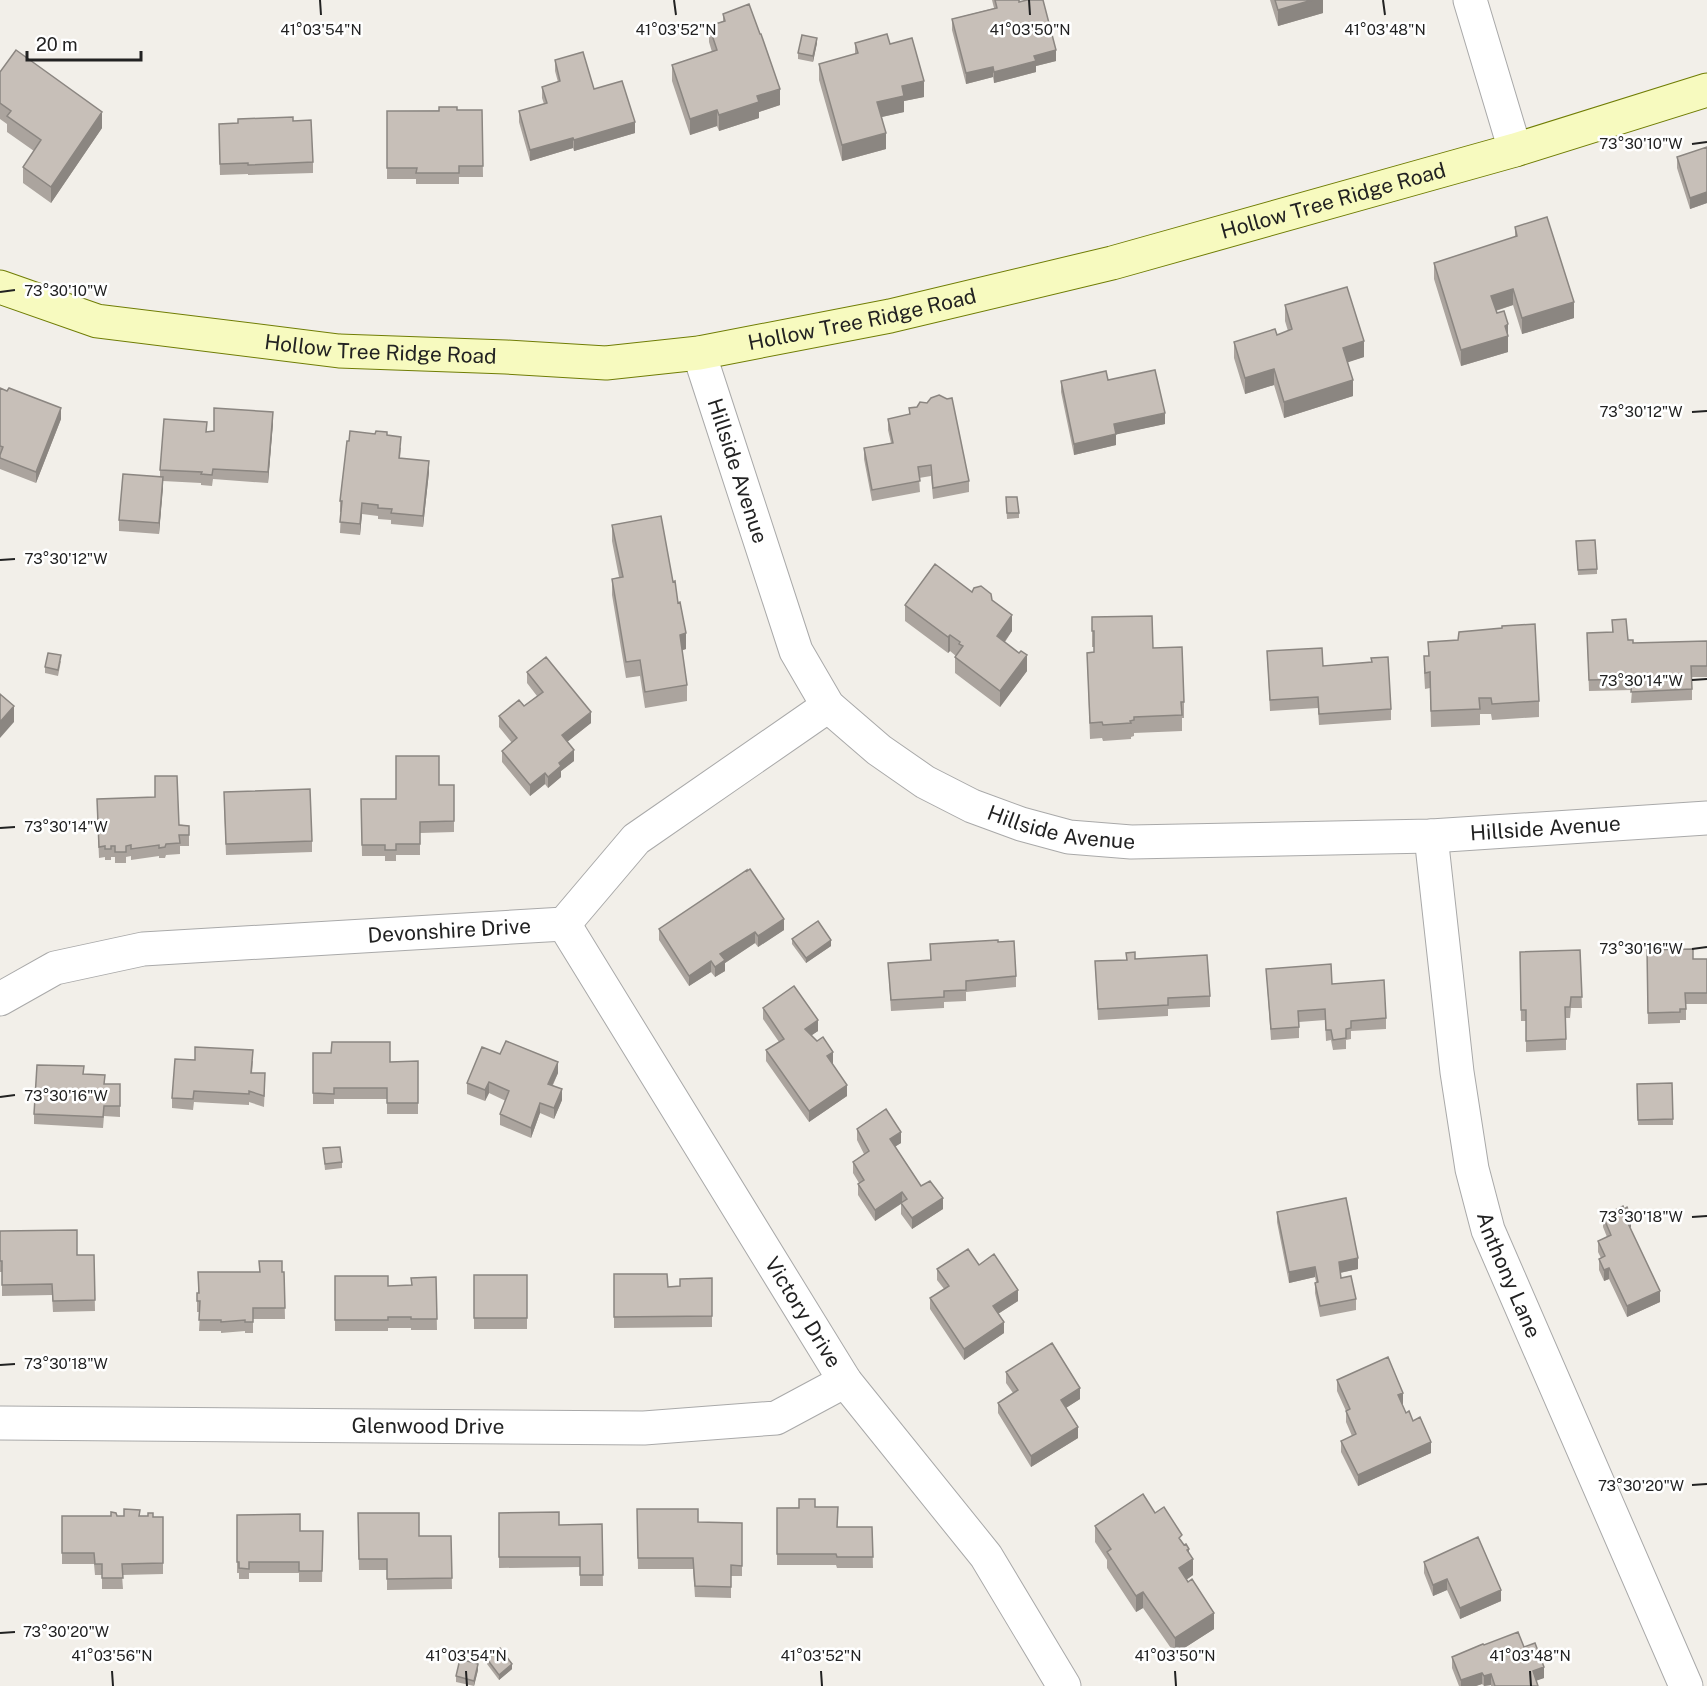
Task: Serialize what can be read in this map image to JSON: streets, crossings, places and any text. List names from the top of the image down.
{
  "streets": {
    "main road": ["Hollow Tree Ridge Road"],
    "street": [
      "Hillside Avenue",
      "Devonshire Drive",
      "Anthony Lane",
      "Victory Drive",
      "Glenwood Drive"
    ]
  },
  "crossings": [
    ["Hollow Tree Ridge Road", "Hillside Avenue"],
    ["Hillside Avenue", "Anthony Lane"],
    ["Devonshire Drive", "Victory Drive"],
    ["Victory Drive", "Glenwood Drive"]
  ],
  "scale_bar": "20 m",
  "coordinates": [
    "41°03'54\"N",
    "41°03'52\"N",
    "41°03'50\"N",
    "41°03'48\"N",
    "73°30'10\"W",
    "73°30'12\"W",
    "73°30'14\"W",
    "73°30'16\"W",
    "73°30'18\"W",
    "73°30'20\"W",
    "41°03'56\"N"
  ]
}
